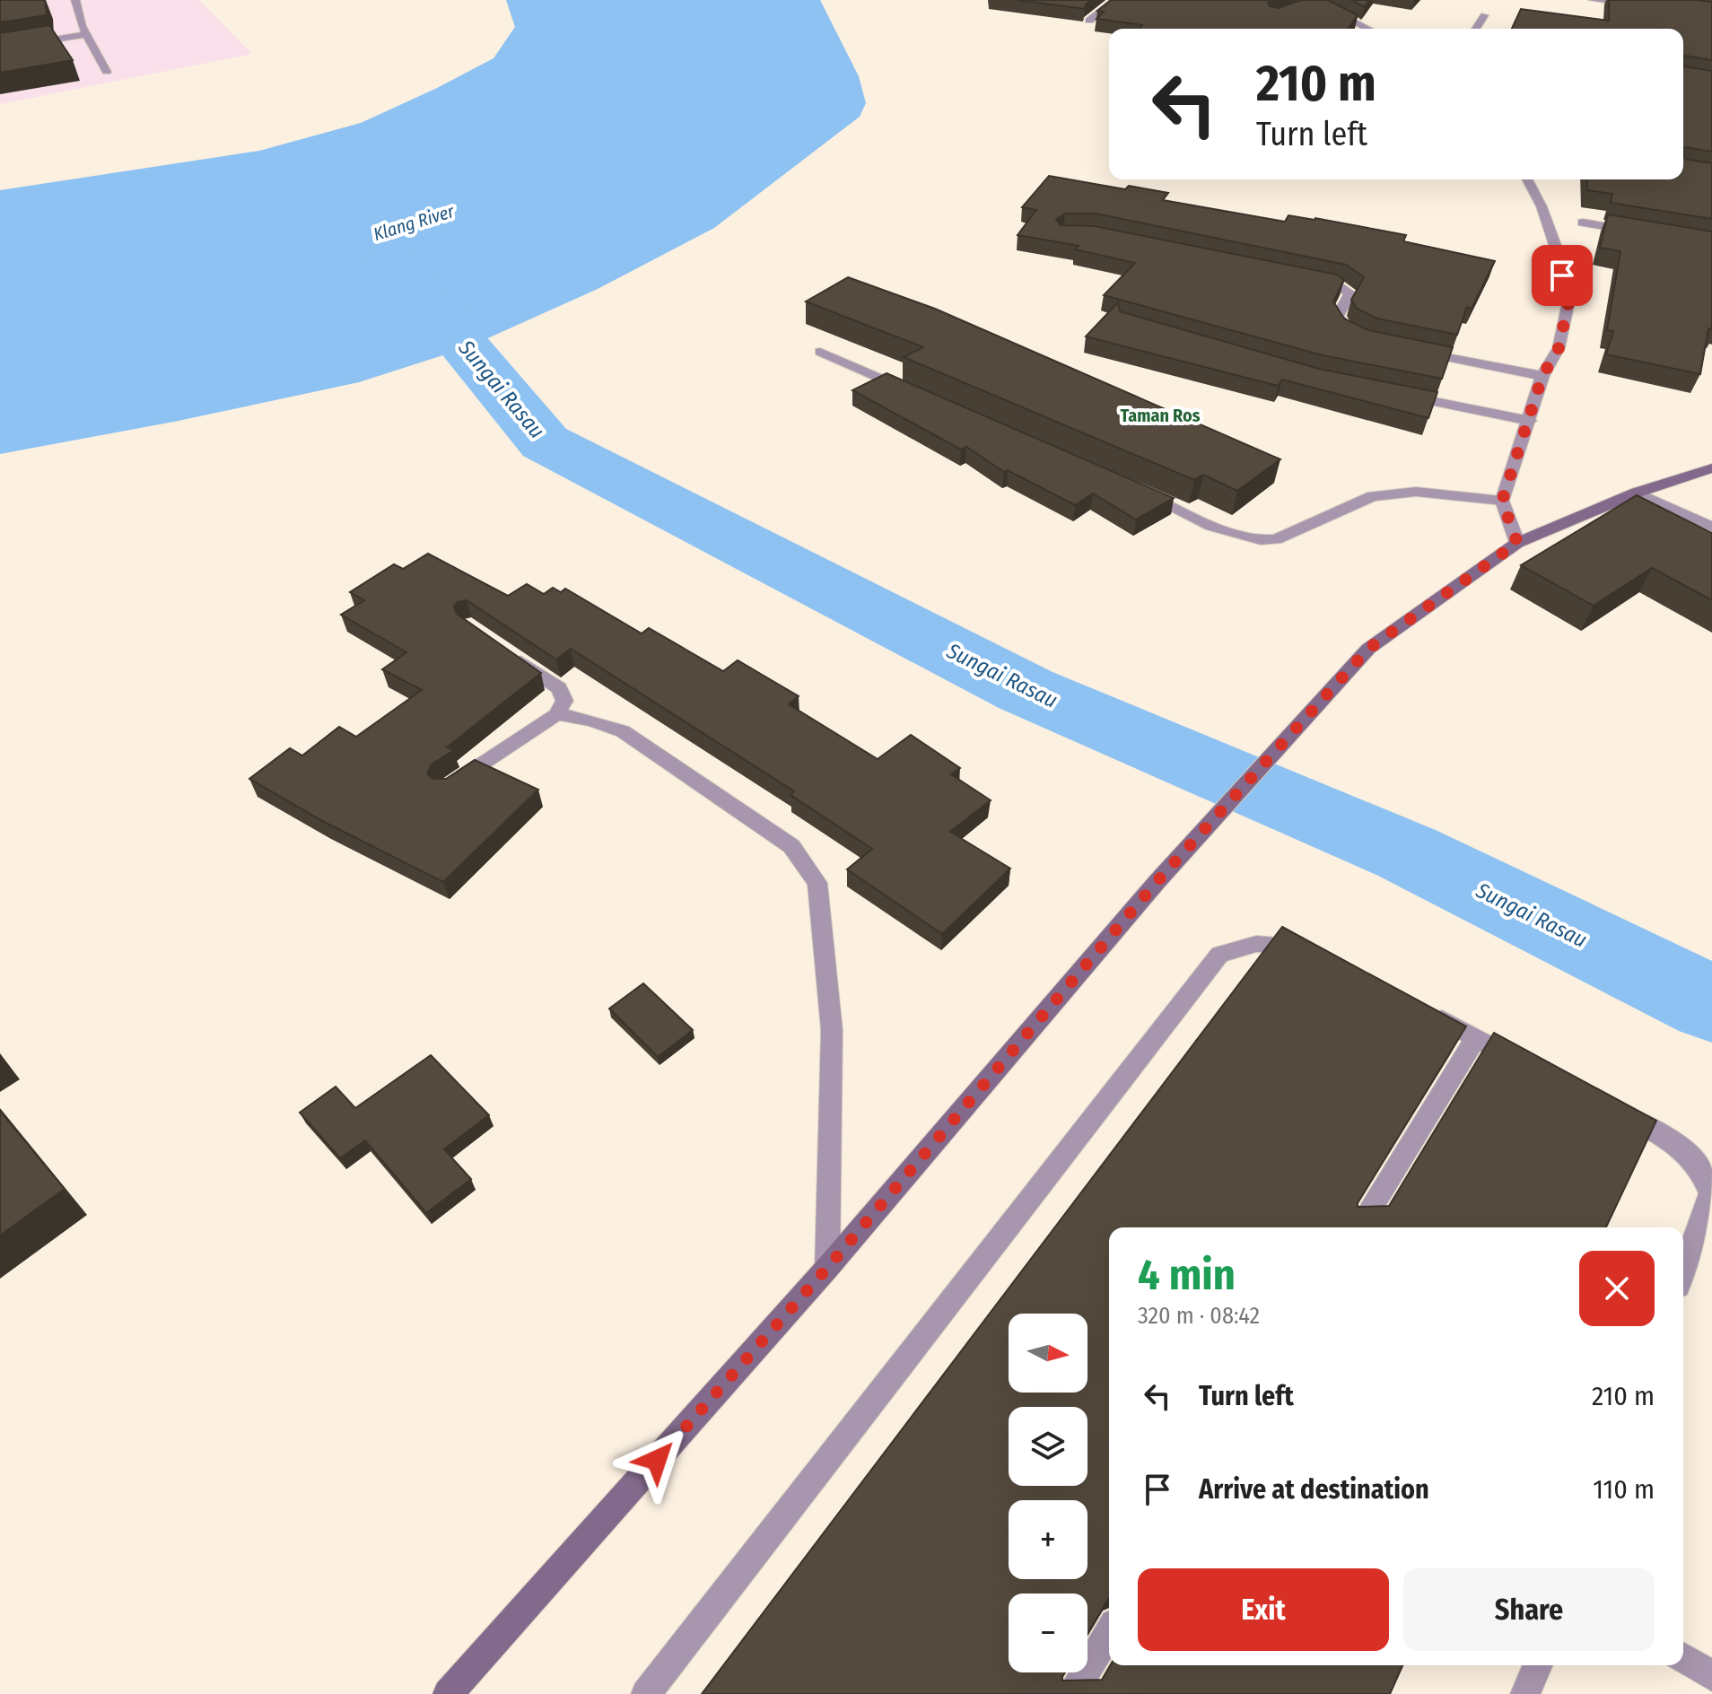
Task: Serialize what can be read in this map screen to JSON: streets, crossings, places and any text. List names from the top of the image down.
{
  "districts": ["Taman Ros"],
  "water": ["Klang River", "Sungai Rasau"],
  "north": "right",
  "page": {
    "turn": ["210 m", "Turn left"],
    "heading": ["4 min", "320 m · 08:42"],
    "map_buttons": ["+", "−"],
    "list": [
      {
        "name": "Turn left",
        "value": "210 m"
      },
      {
        "name": "Arrive at destination",
        "value": "110 m"
      }
    ],
    "buttons": ["Exit", "Share"]
  }
}
